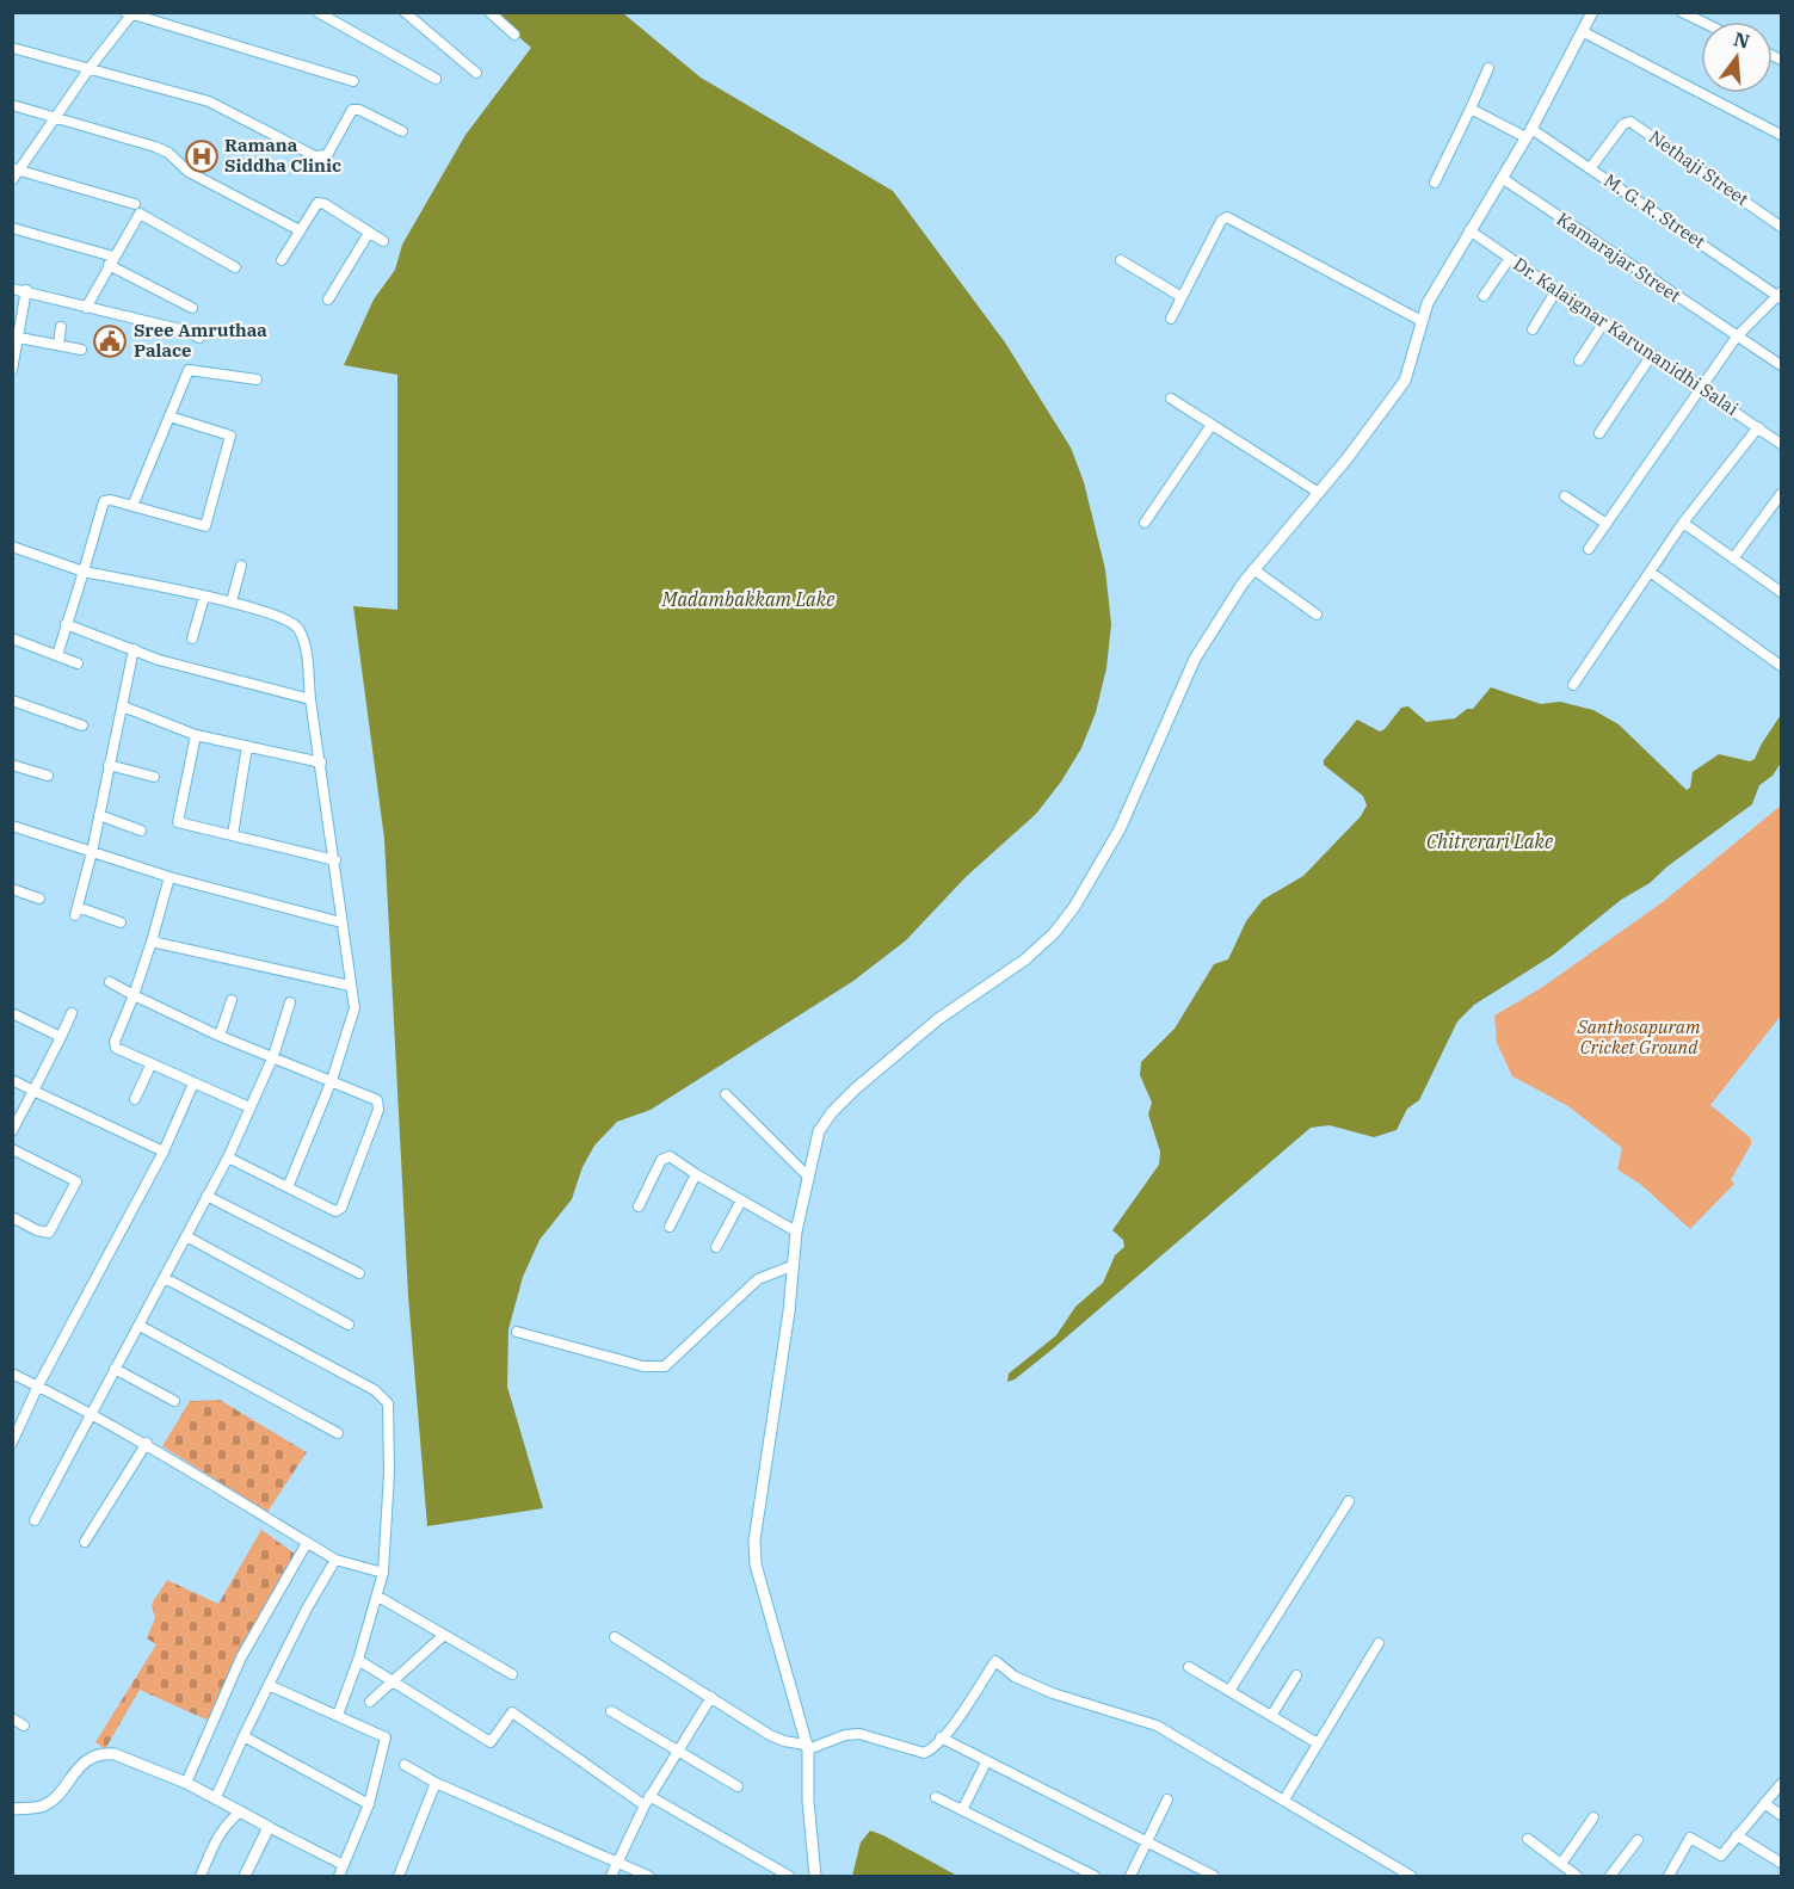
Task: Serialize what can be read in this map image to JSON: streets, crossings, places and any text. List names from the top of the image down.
{
  "streets": {
    "street": [
      "Nethaji Street",
      "M. G. R. Street",
      "Kamarajar Street",
      "Dr. Kalaignar Karunanidhi Salai"
    ]
  },
  "crossings": [
    ["Nethaji Street", "M. G. R. Street"]
  ],
  "water": ["Madambakkam Lake", "Chitrerari Lake"],
  "parks": ["Santhosapuram Cricket Ground"],
  "places": {
    "hospital": ["Ramana Siddha Clinic"],
    "public building": ["Sree Amruthaa Palace"]
  },
  "north": "top"
}
